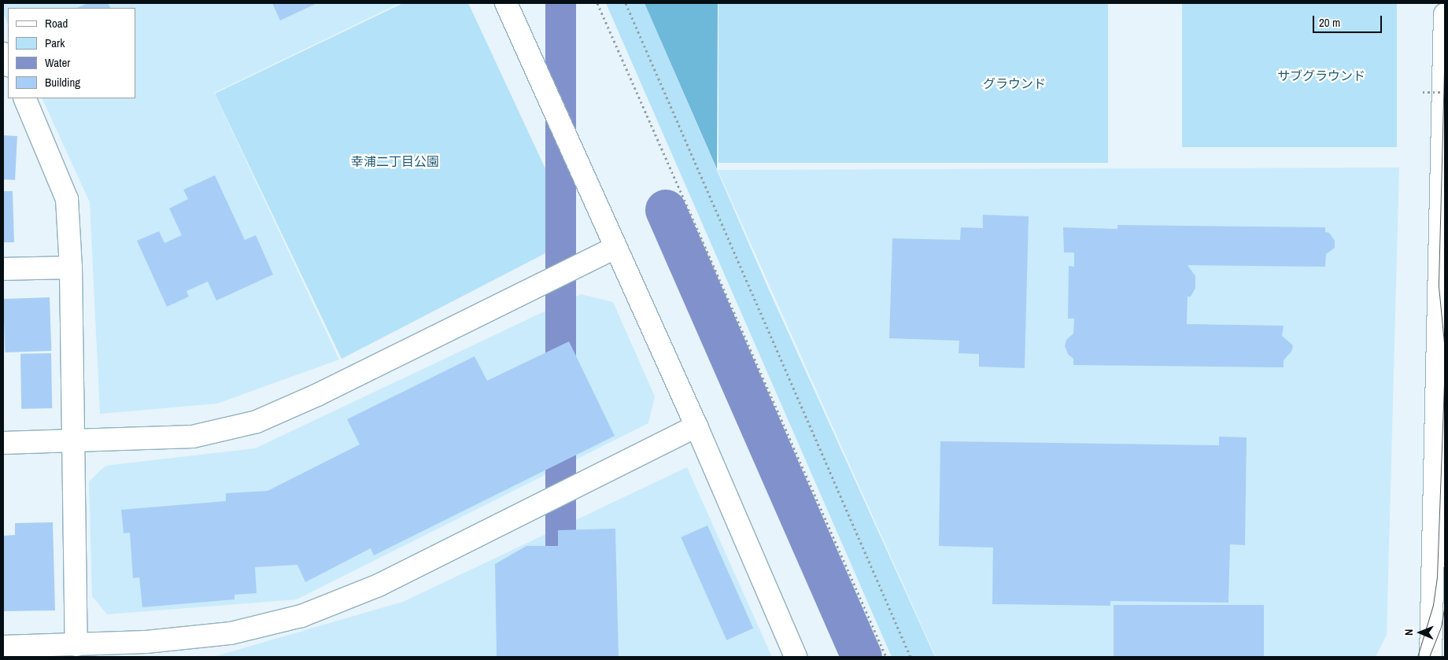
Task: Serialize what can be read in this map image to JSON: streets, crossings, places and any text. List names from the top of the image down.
{
  "parks": ["サブグラウンド", "グラウンド", "幸浦二丁目公園"],
  "legend": [
    "Road",
    "Park",
    "Water",
    "Building"
  ],
  "scale_bar": "20 m",
  "north": "left"
}
